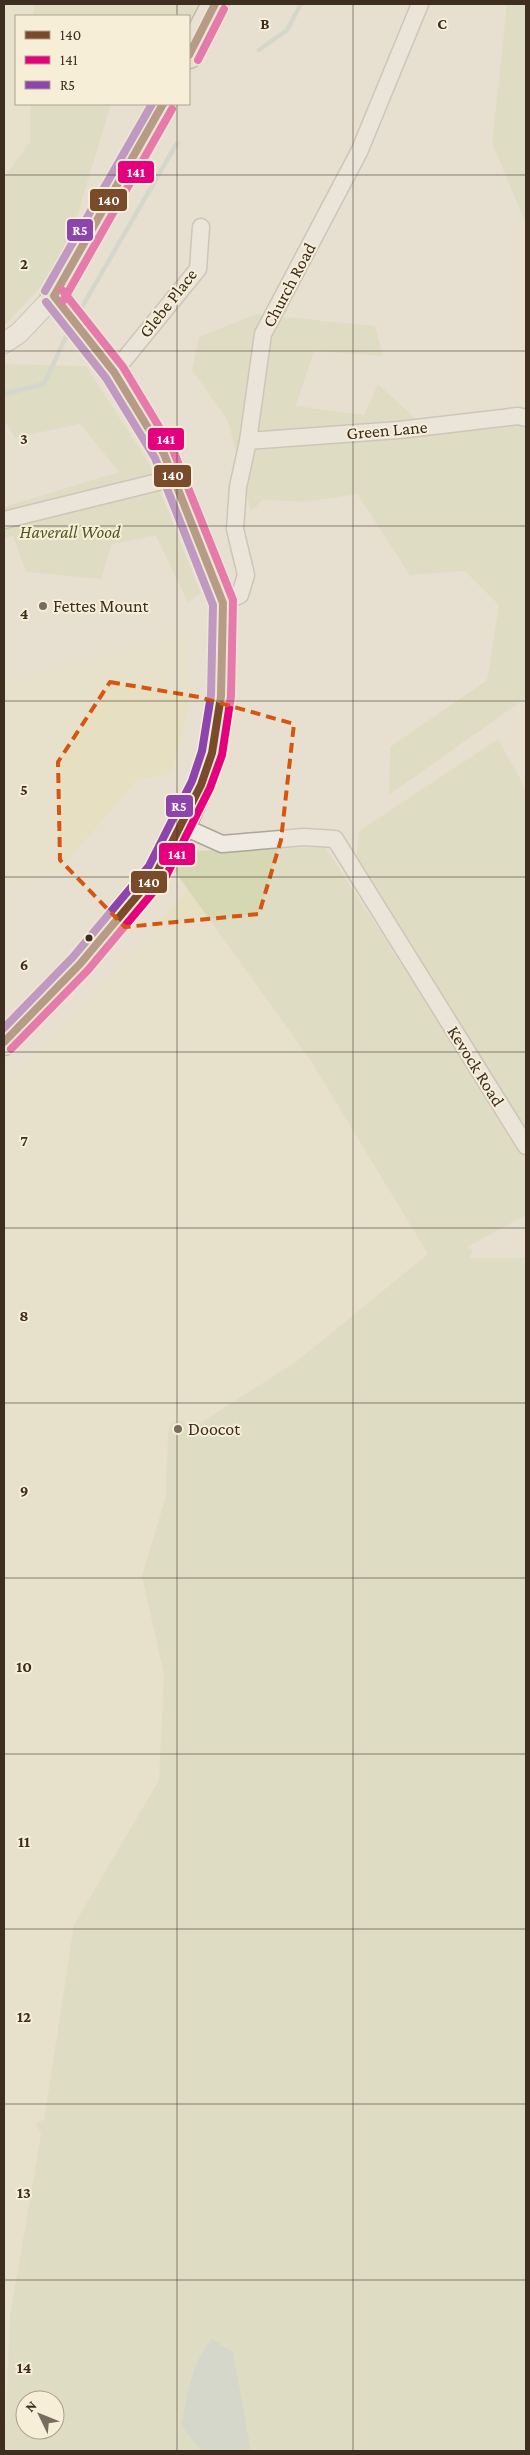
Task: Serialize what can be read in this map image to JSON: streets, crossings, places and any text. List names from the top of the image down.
{
  "streets": {
    "street": [
      "Church Road",
      "Glebe Place",
      "Green Lane",
      "Kevock Road"
    ]
  },
  "crossings": [
    ["Church Road", "Green Lane"]
  ],
  "parks": ["Haverall Wood"],
  "places": ["Fettes Mount", "Doocot"],
  "lines": ["transit line 140", "transit line 141", "transit line R5"],
  "legend": ["140", "141", "R5"],
  "north": "top left",
  "grid": {
    "columns": ["B", "C"],
    "rows": [
      "2",
      "3",
      "4",
      "5",
      "6",
      "7",
      "8",
      "9",
      "10",
      "11",
      "12",
      "13",
      "14"
    ]
  }
}
